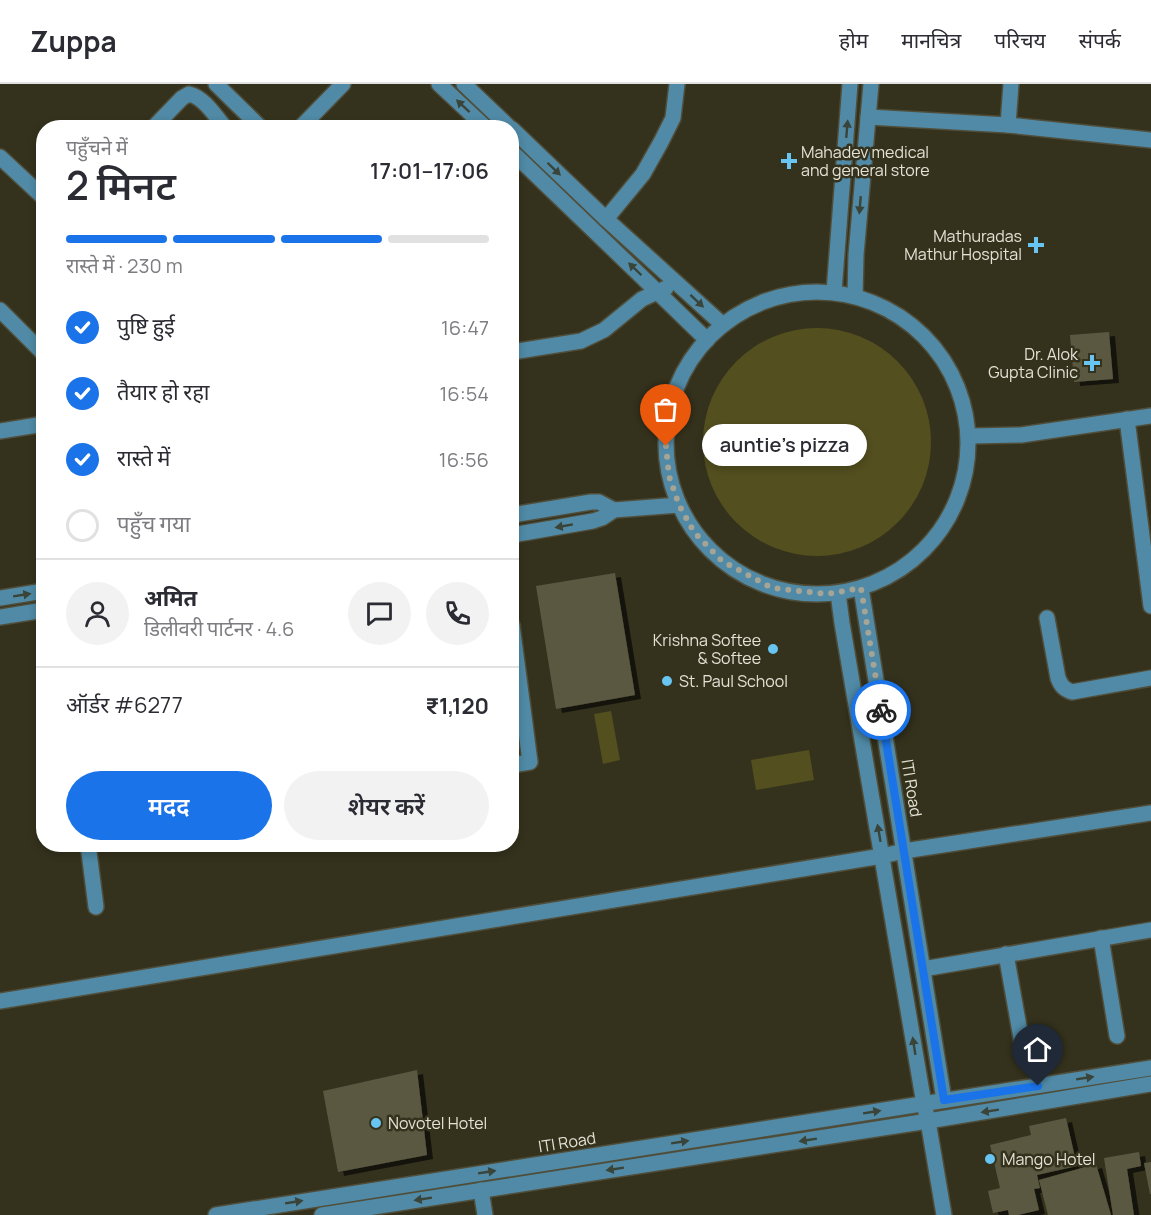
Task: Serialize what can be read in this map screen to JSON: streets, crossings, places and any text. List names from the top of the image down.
{
  "streets": {
    "street": ["ITI Road"]
  },
  "places": {
    "health": ["Mahadev medical and general store", "Mathuradas Mathur Hospital", "Dr. Alok Gupta Clinic"],
    "other": [
      "auntie's pizza",
      "Krishna Softee & Softee",
      "St. Paul School",
      "Novotel Hotel",
      "Mango Hotel"
    ]
  },
  "page": {
    "header": "Zuppa",
    "nav": [
      "होम",
      "मानचित्र",
      "परिचय",
      "संपर्क"
    ],
    "heading": ["2 मिनट", "पहुँचने में", "17:01–17:06"],
    "panel": [
      "अमित",
      "डिलीवरी पार्टनर · 4.6",
      "ऑर्डर #6277",
      "₹1,120"
    ],
    "bar": "रास्ते में · 230 m",
    "list": [
      ["पुष्टि हुई", "16:47"],
      ["तैयार हो रहा", "16:54"],
      ["रास्ते में", "16:56"],
      "पहुँच गया"
    ],
    "bubble": "auntie's pizza",
    "buttons": ["मदद", "शेयर करें"]
  }
}
